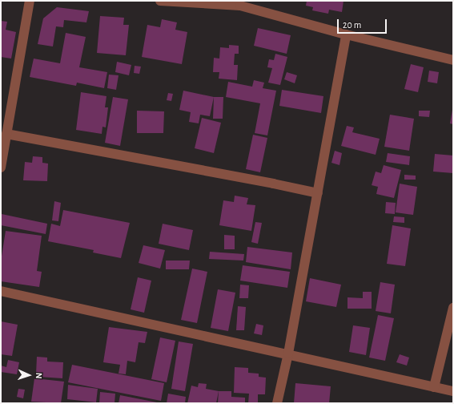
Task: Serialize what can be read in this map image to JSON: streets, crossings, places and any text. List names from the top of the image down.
{
  "scale_bar": "20 m",
  "north": "right"
}
